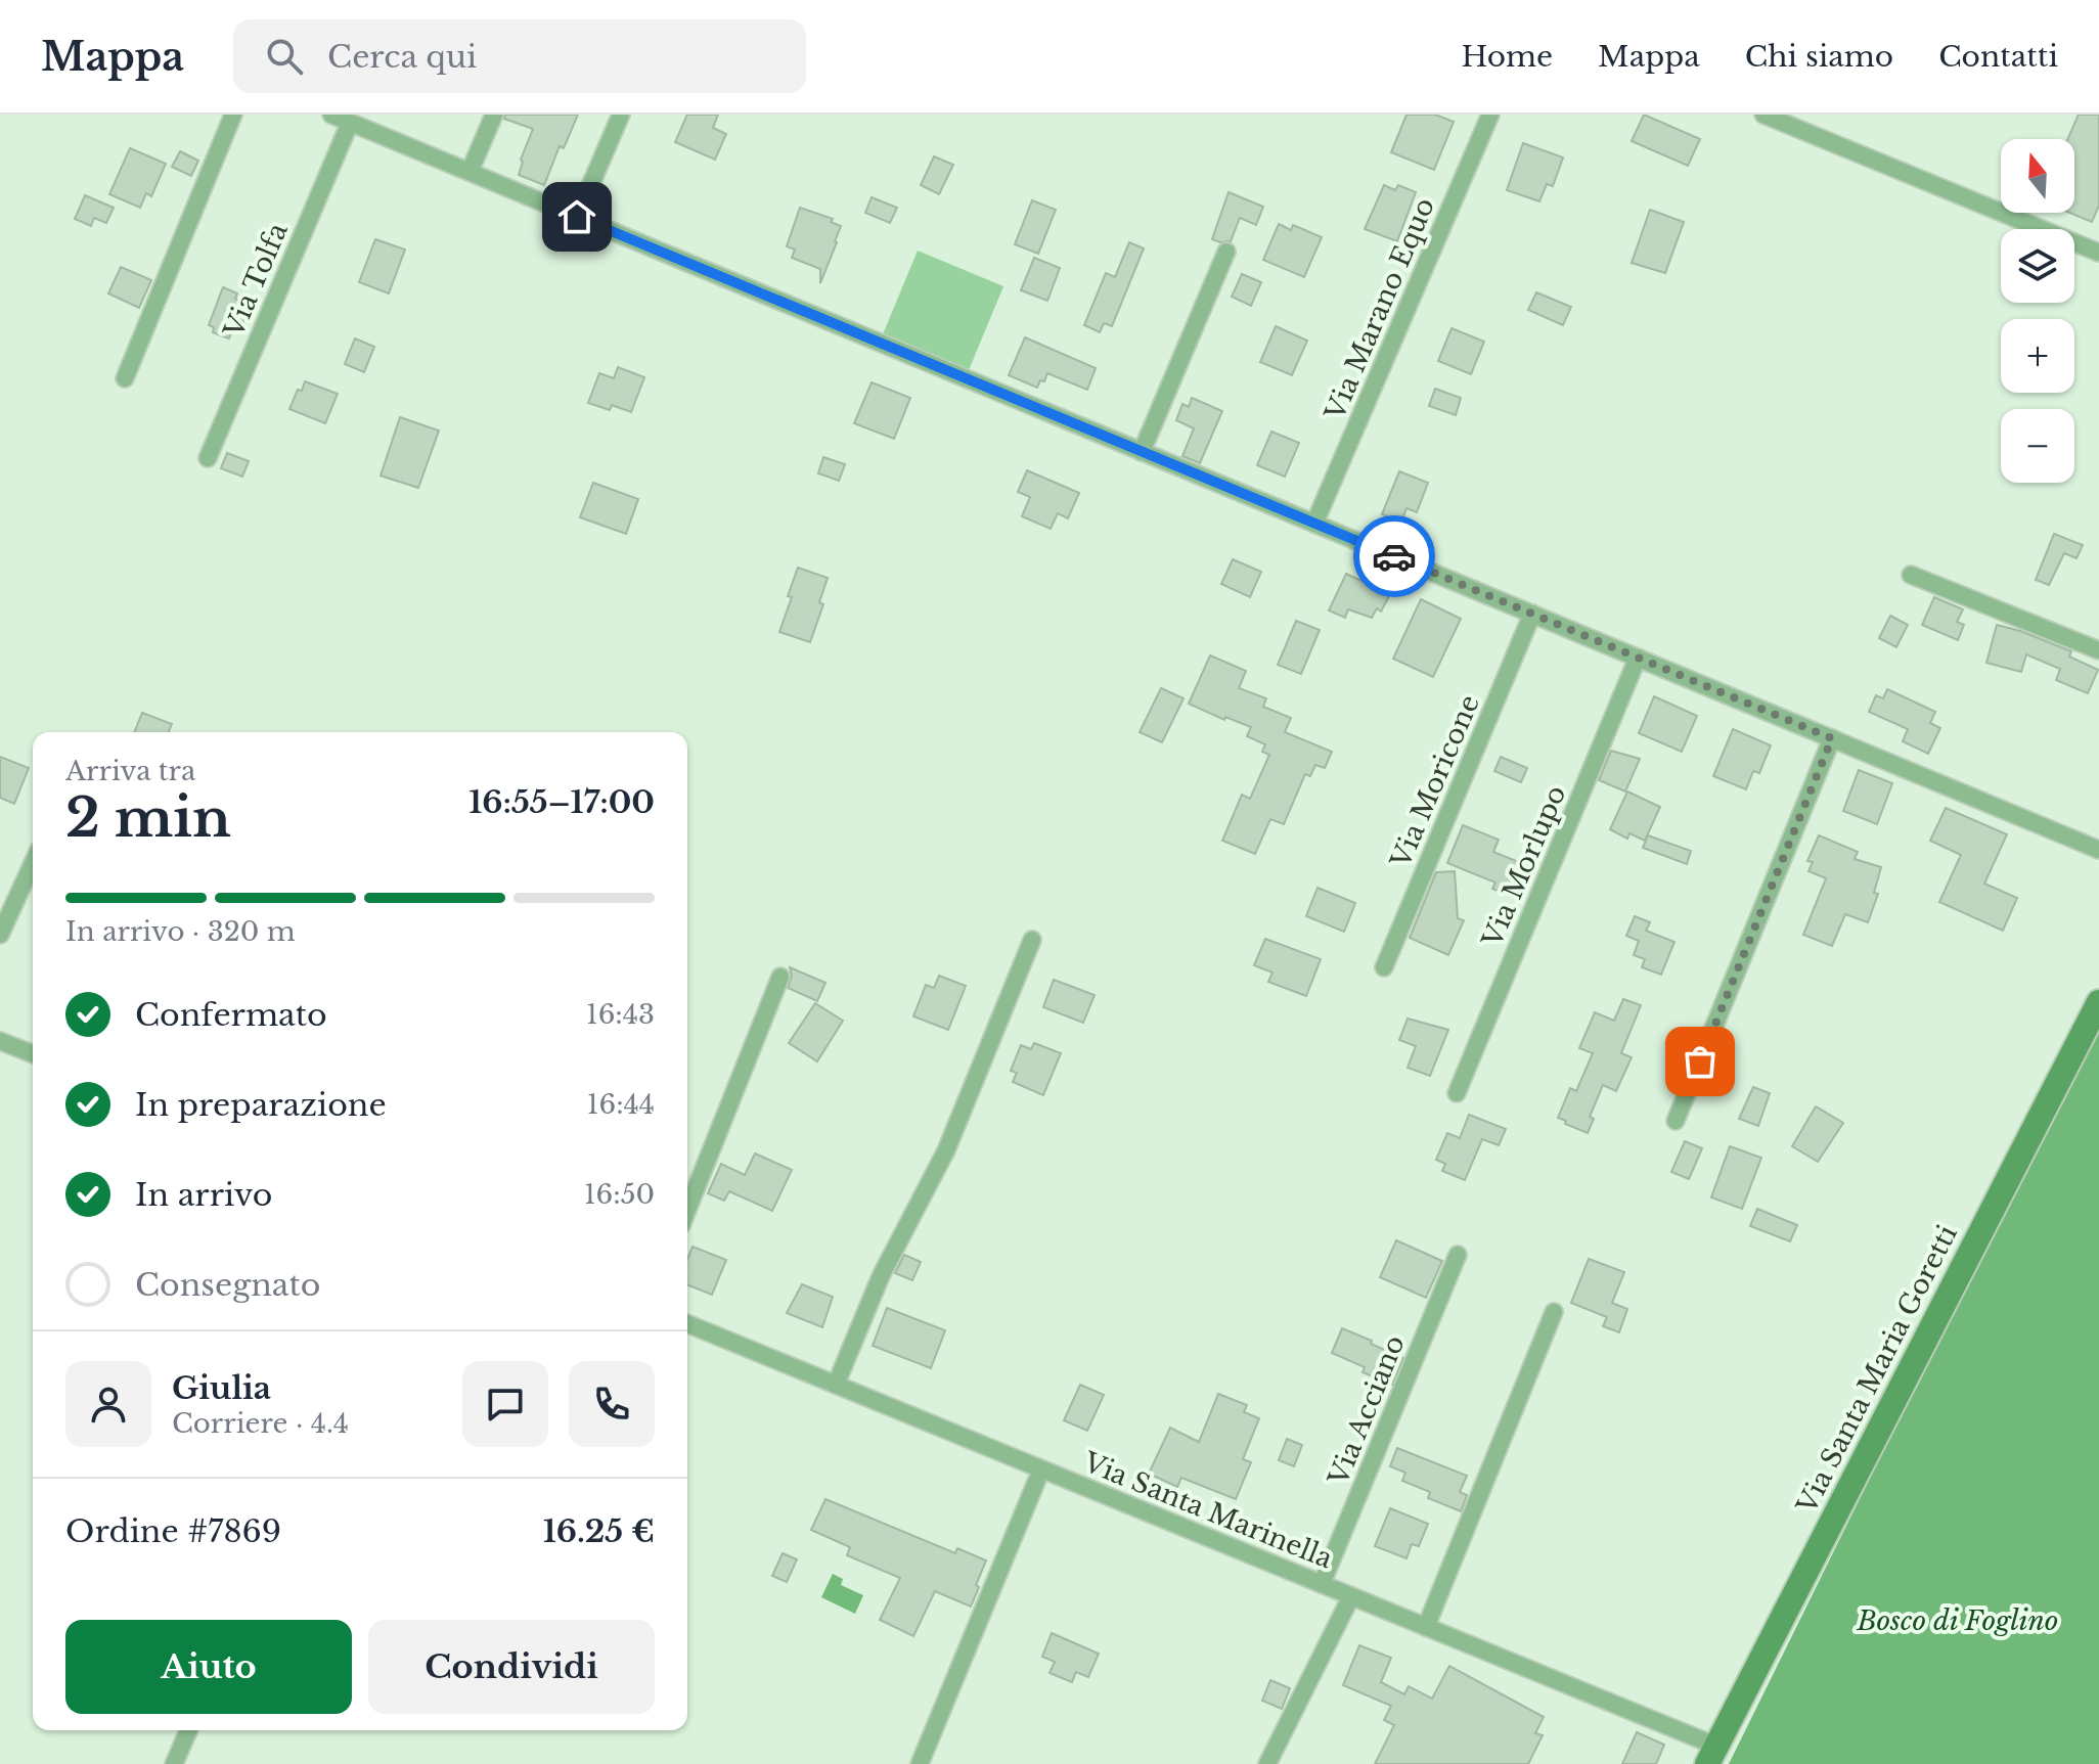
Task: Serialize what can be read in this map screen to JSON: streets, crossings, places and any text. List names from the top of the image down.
{
  "streets": {
    "main road": ["Via Santa Maria Goretti"],
    "street": [
      "Via Tolfa",
      "Via Marano Equo",
      "Via Moricone",
      "Via Morlupo",
      "Via Acciano",
      "Via Santa Marinella"
    ]
  },
  "crossings": [
    ["Via Santa Maria Goretti", "Via Santa Marinella"],
    ["Via Acciano", "Via Santa Marinella"]
  ],
  "parks": ["Bosco di Foglino"],
  "north": "top",
  "page": {
    "header": "Mappa",
    "search": "Cerca qui",
    "nav": [
      "Home",
      "Mappa",
      "Chi siamo",
      "Contatti"
    ],
    "map_buttons": ["+", "−"],
    "heading": ["2 min", "Arriva tra", "16:55–17:00"],
    "panel": [
      "Giulia",
      "Corriere · 4.4",
      "Ordine #7869",
      "16.25 €"
    ],
    "bar": "In arrivo · 320 m",
    "list": [
      ["Confermato", "16:43"],
      ["In preparazione", "16:44"],
      ["In arrivo", "16:50"],
      "Consegnato"
    ],
    "buttons": ["Aiuto", "Condividi"]
  }
}
